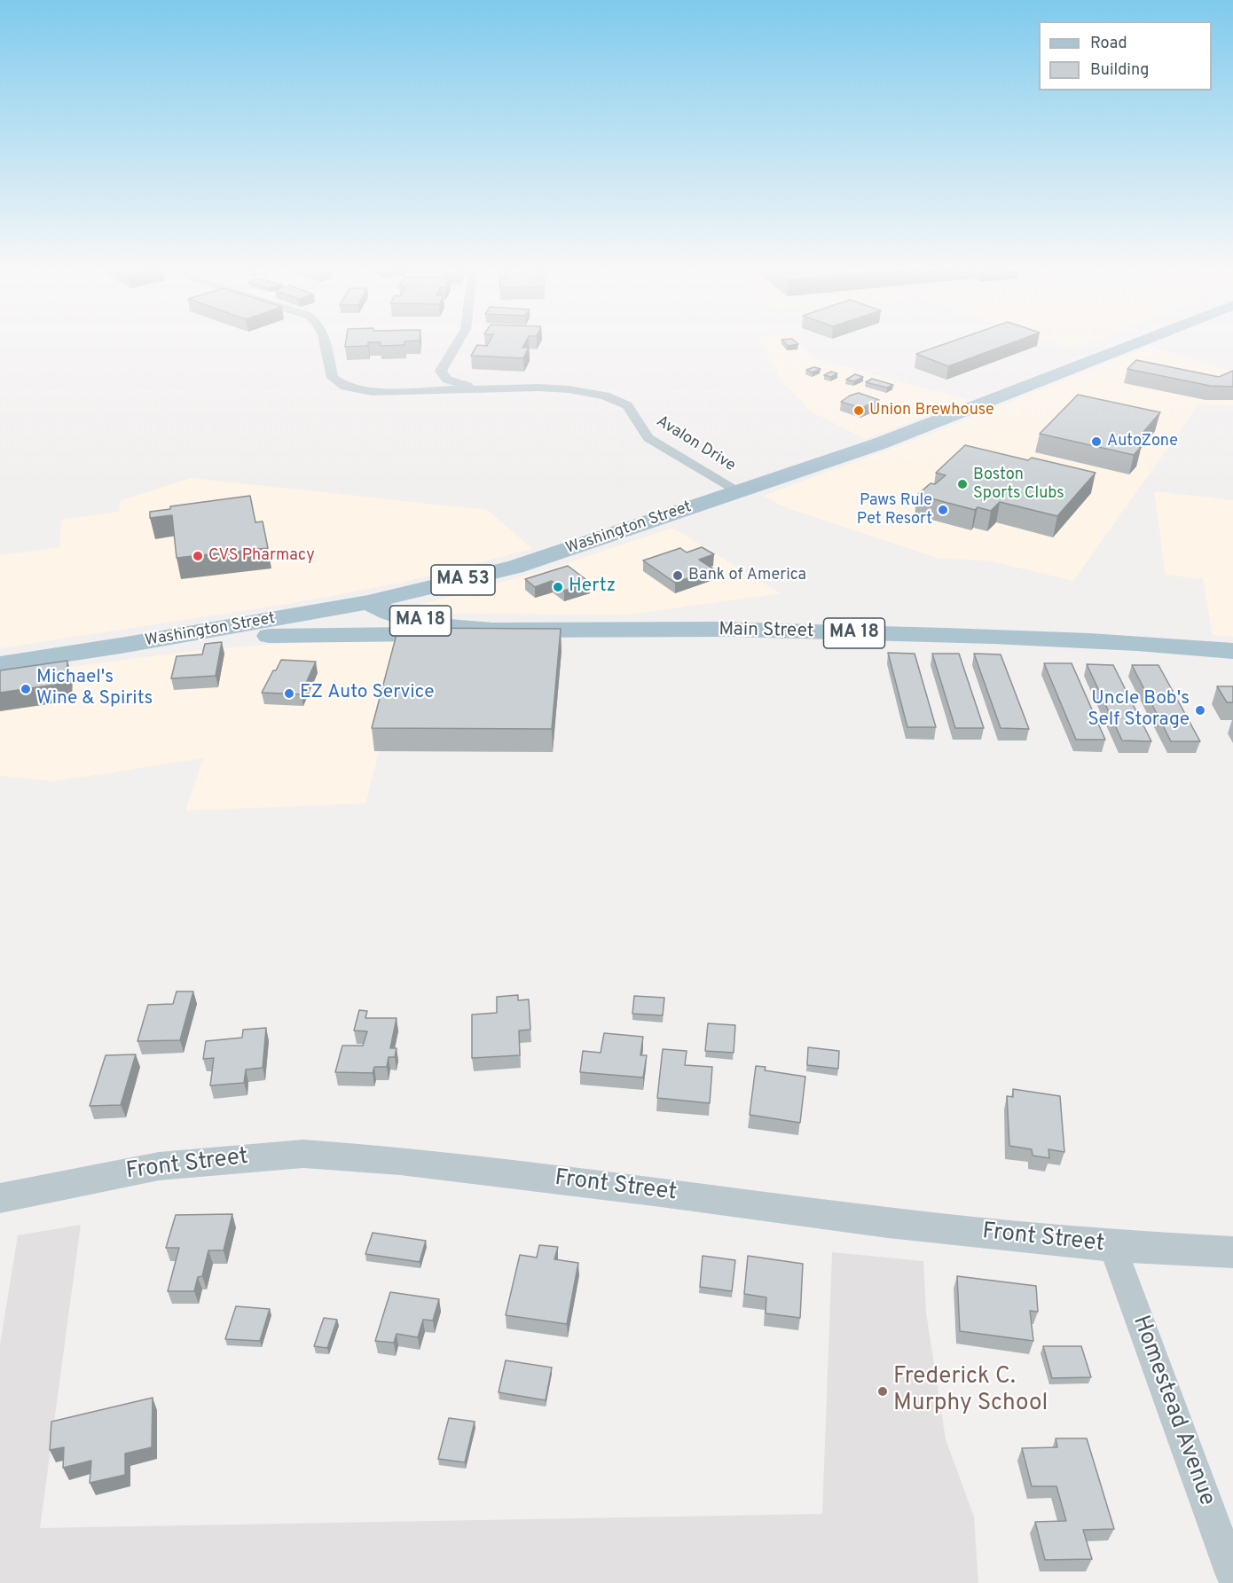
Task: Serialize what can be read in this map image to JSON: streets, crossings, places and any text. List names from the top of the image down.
{
  "streets": {
    "main road": [
      "Washington Street",
      "MA 53",
      "MA 18",
      "Main Street"
    ],
    "street": ["Avalon Drive", "Front Street", "Homestead Avenue"]
  },
  "crossings": [
    ["Avalon Drive", "Washington Street"],
    ["Washington Street", "MA 18"],
    ["Washington Street", "Main Street"],
    ["MA 18", "Main Street"],
    ["Front Street", "Homestead Avenue"]
  ],
  "places": [
    "Union Brewhouse",
    "AutoZone",
    "Boston Sports Clubs",
    "Paws Rule Pet Resort",
    "CVS Pharmacy",
    "Bank of America",
    "Hertz",
    "Michael's Wine & Spirits",
    "EZ Auto Service",
    "Uncle Bob's Self Storage",
    "Frederick C. Murphy School"
  ],
  "legend": ["Road", "Building"]
}
